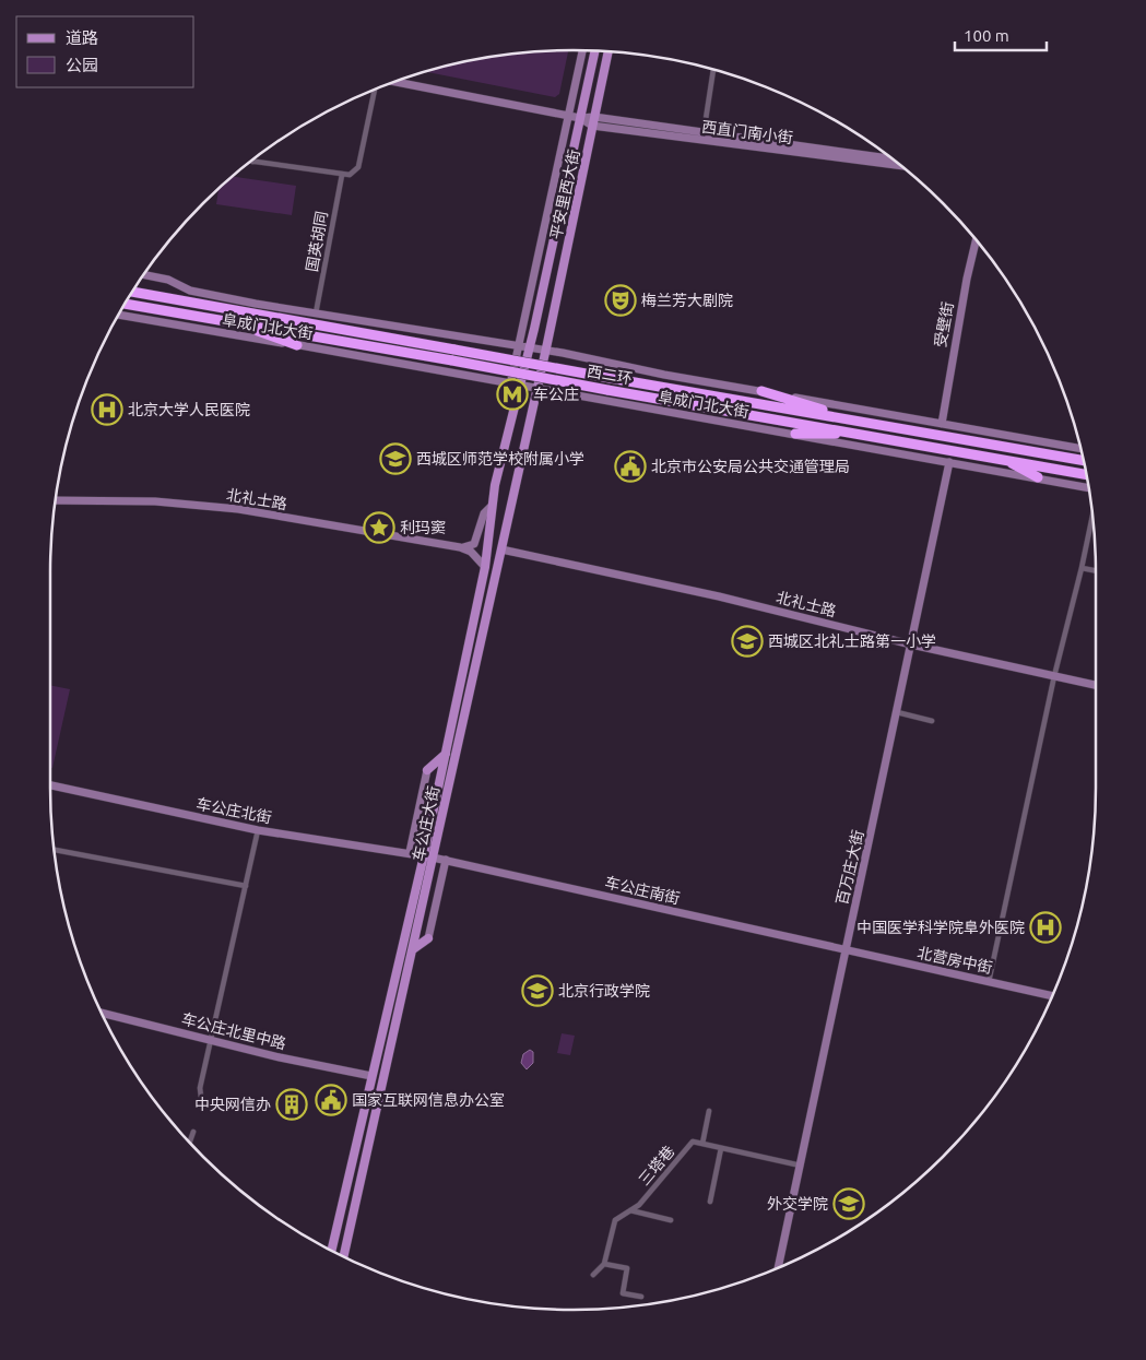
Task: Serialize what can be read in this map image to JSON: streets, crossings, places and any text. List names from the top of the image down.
{
  "streets": {
    "highway": ["西二环"],
    "main road": ["平安里西大街", "车公庄大街"],
    "street": [
      "西直门南小街",
      "国英胡同",
      "受壁街",
      "阜成门北大街",
      "北礼士路",
      "车公庄北街",
      "百万庄大街",
      "车公庄南街",
      "北营房中街",
      "车公庄北里中路",
      "三塔巷"
    ]
  },
  "crossings": [
    ["西直门南小街", "平安里西大街"],
    ["平安里西大街", "阜成门北大街"],
    ["平安里西大街", "车公庄大街"],
    ["国英胡同", "阜成门北大街"],
    ["受壁街", "阜成门北大街"],
    ["阜成门北大街", "车公庄大街"],
    ["阜成门北大街", "百万庄大街"],
    ["北礼士路", "车公庄大街"],
    ["北礼士路", "百万庄大街"],
    ["车公庄北街", "车公庄大街"],
    ["车公庄北街", "车公庄南街"],
    ["车公庄大街", "车公庄南街"],
    ["车公庄大街", "车公庄北里中路"],
    ["百万庄大街", "车公庄南街"],
    ["百万庄大街", "北营房中街"],
    ["车公庄南街", "北营房中街"]
  ],
  "places": {
    "theatre": ["梅兰芳大剧院"],
    "metro station": ["车公庄"],
    "hospital": ["北京大学人民医院", "中国医学科学院阜外医院"],
    "school or university": [
      "西城区师范学校附属小学",
      "西城区北礼士路第一小学",
      "北京行政学院",
      "外交学院"
    ],
    "public building": ["北京市公安局公共交通管理局", "国家互联网信息办公室"],
    "place": ["利玛窦"],
    "building": ["中央网信办"]
  },
  "legend": ["道路", "公园"],
  "scale_bar": "100 m"
}
